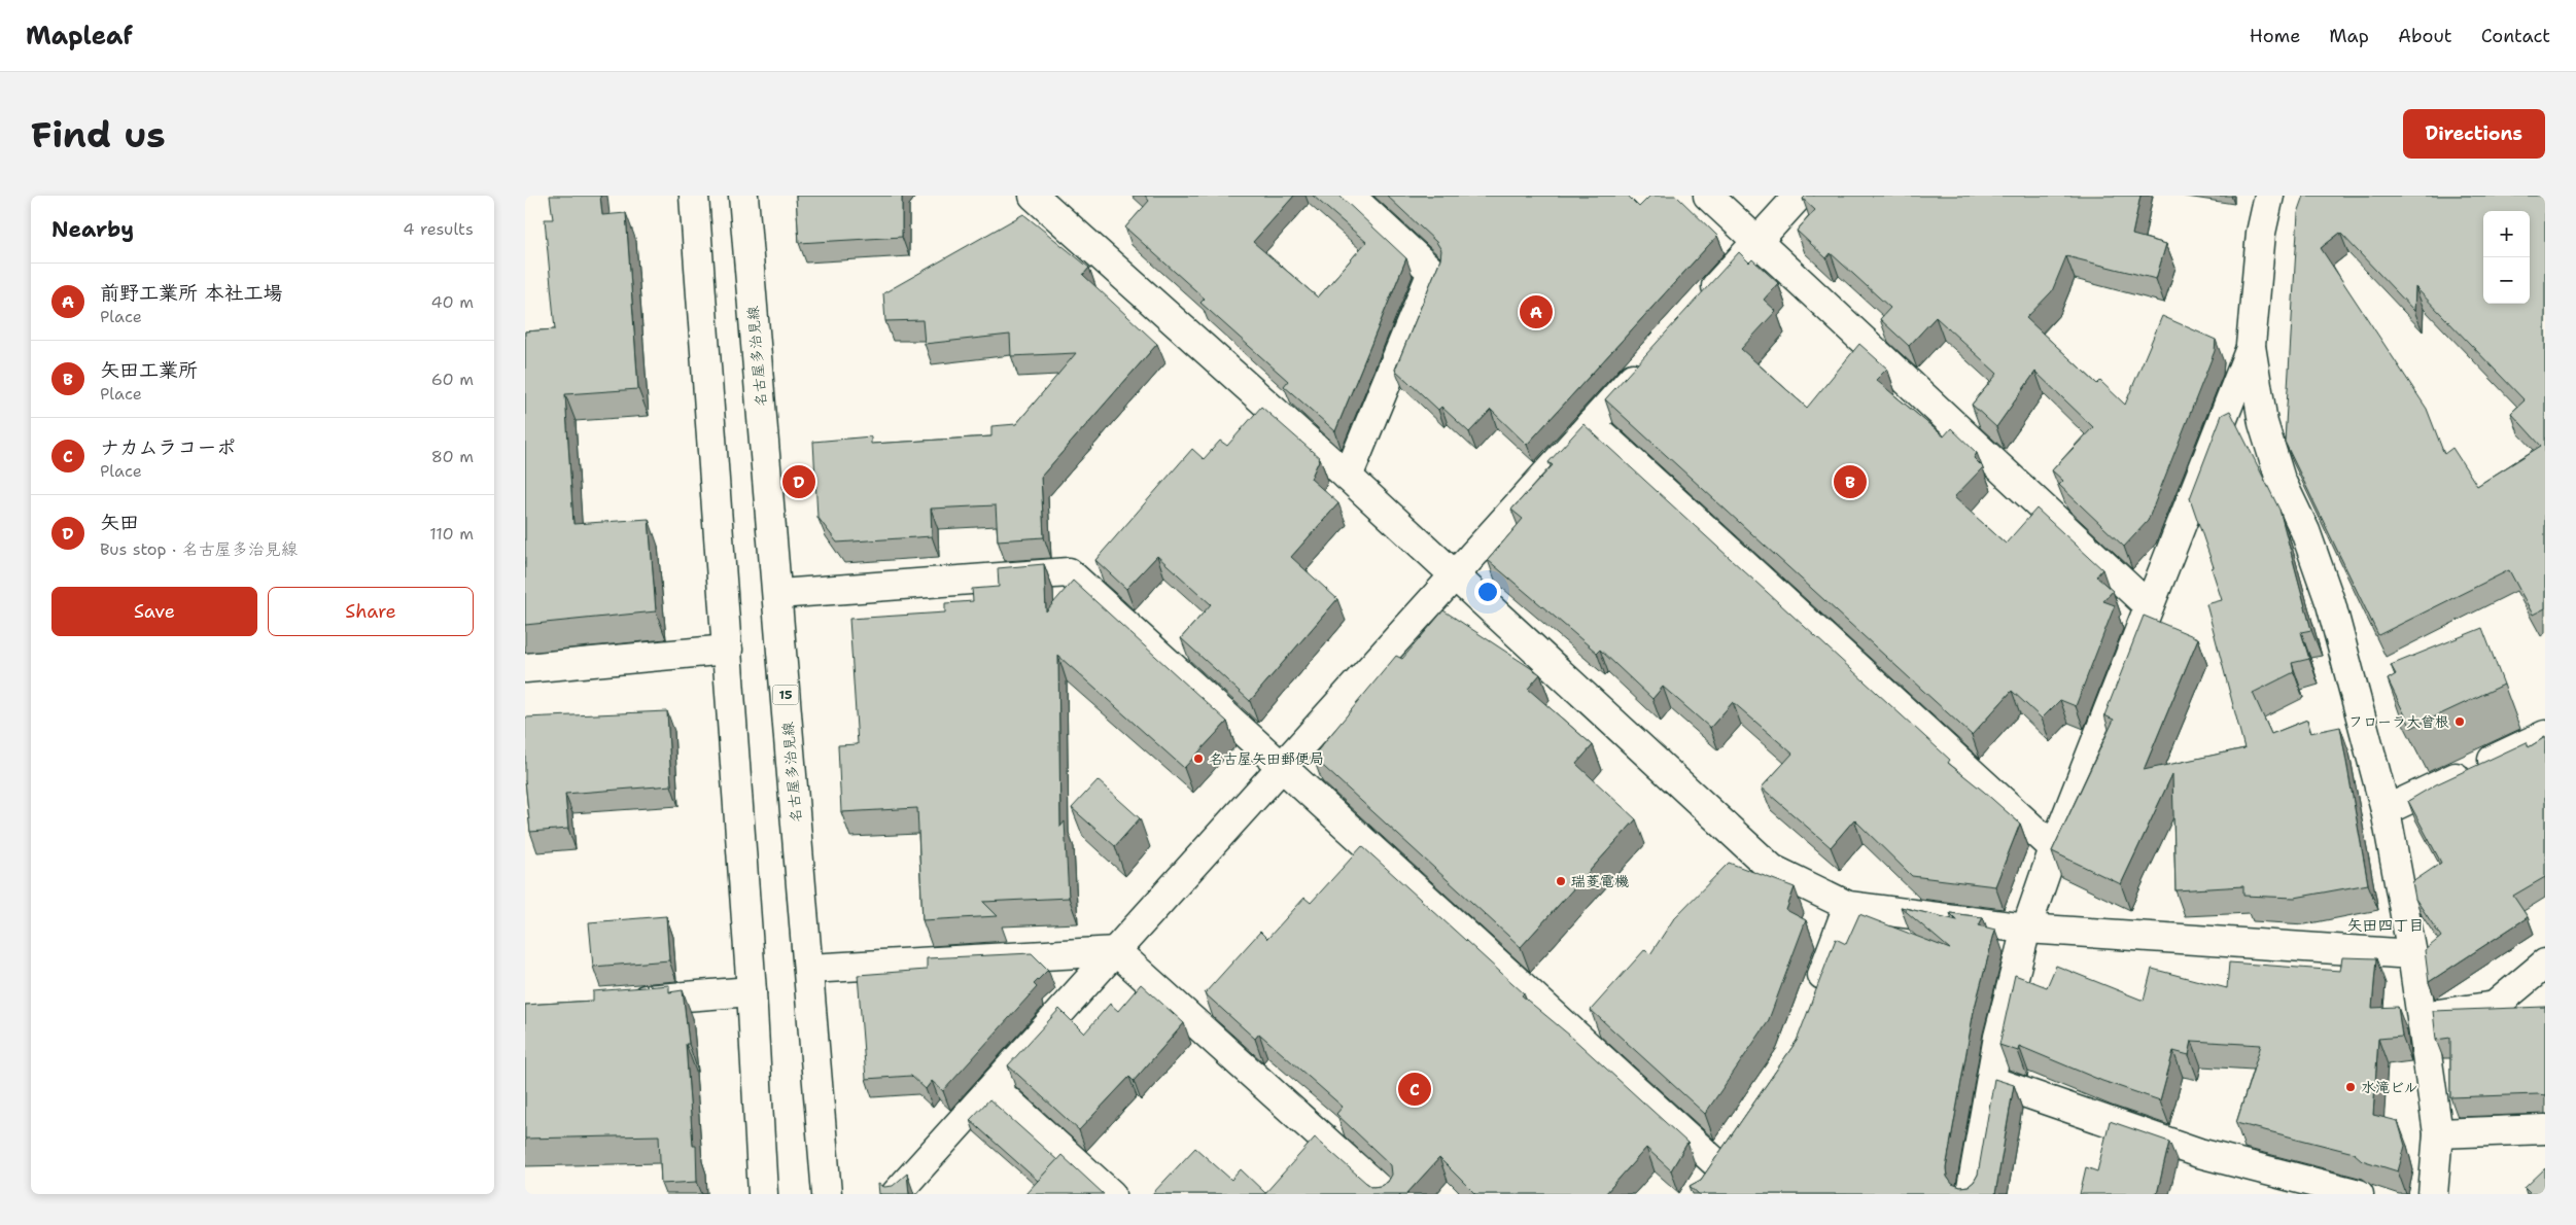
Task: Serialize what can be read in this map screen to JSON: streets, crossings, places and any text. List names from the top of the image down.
{
  "streets": {
    "street": ["名古屋多治見線", "15"]
  },
  "districts": ["矢田四丁目"],
  "places": [
    "フローラ大曾根",
    "名古屋矢田郵便局",
    "瑞菱電機",
    "水滝ビル"
  ],
  "page": {
    "header": "Mapleaf",
    "nav": [
      "Home",
      "Map",
      "About",
      "Contact"
    ],
    "buttons": [
      "Directions",
      ["Save", "Share"]
    ],
    "title": "Find us",
    "heading": ["Nearby", "4 results"],
    "map_buttons": ["+", "−"],
    "list": [
      {
        "mark": "A",
        "name": "前野工業所 本社工場",
        "note": "Place",
        "value": "40 m"
      },
      {
        "mark": "B",
        "name": "矢田工業所",
        "note": "Place",
        "value": "60 m"
      },
      {
        "mark": "C",
        "name": "ナカムラコーポ",
        "note": "Place",
        "value": "80 m"
      },
      {
        "mark": "D",
        "name": "矢田",
        "note": "Bus stop · 名古屋多治見線",
        "value": "110 m"
      }
    ],
    "pins": [
      "A",
      "B",
      "D",
      "C"
    ]
  }
}
